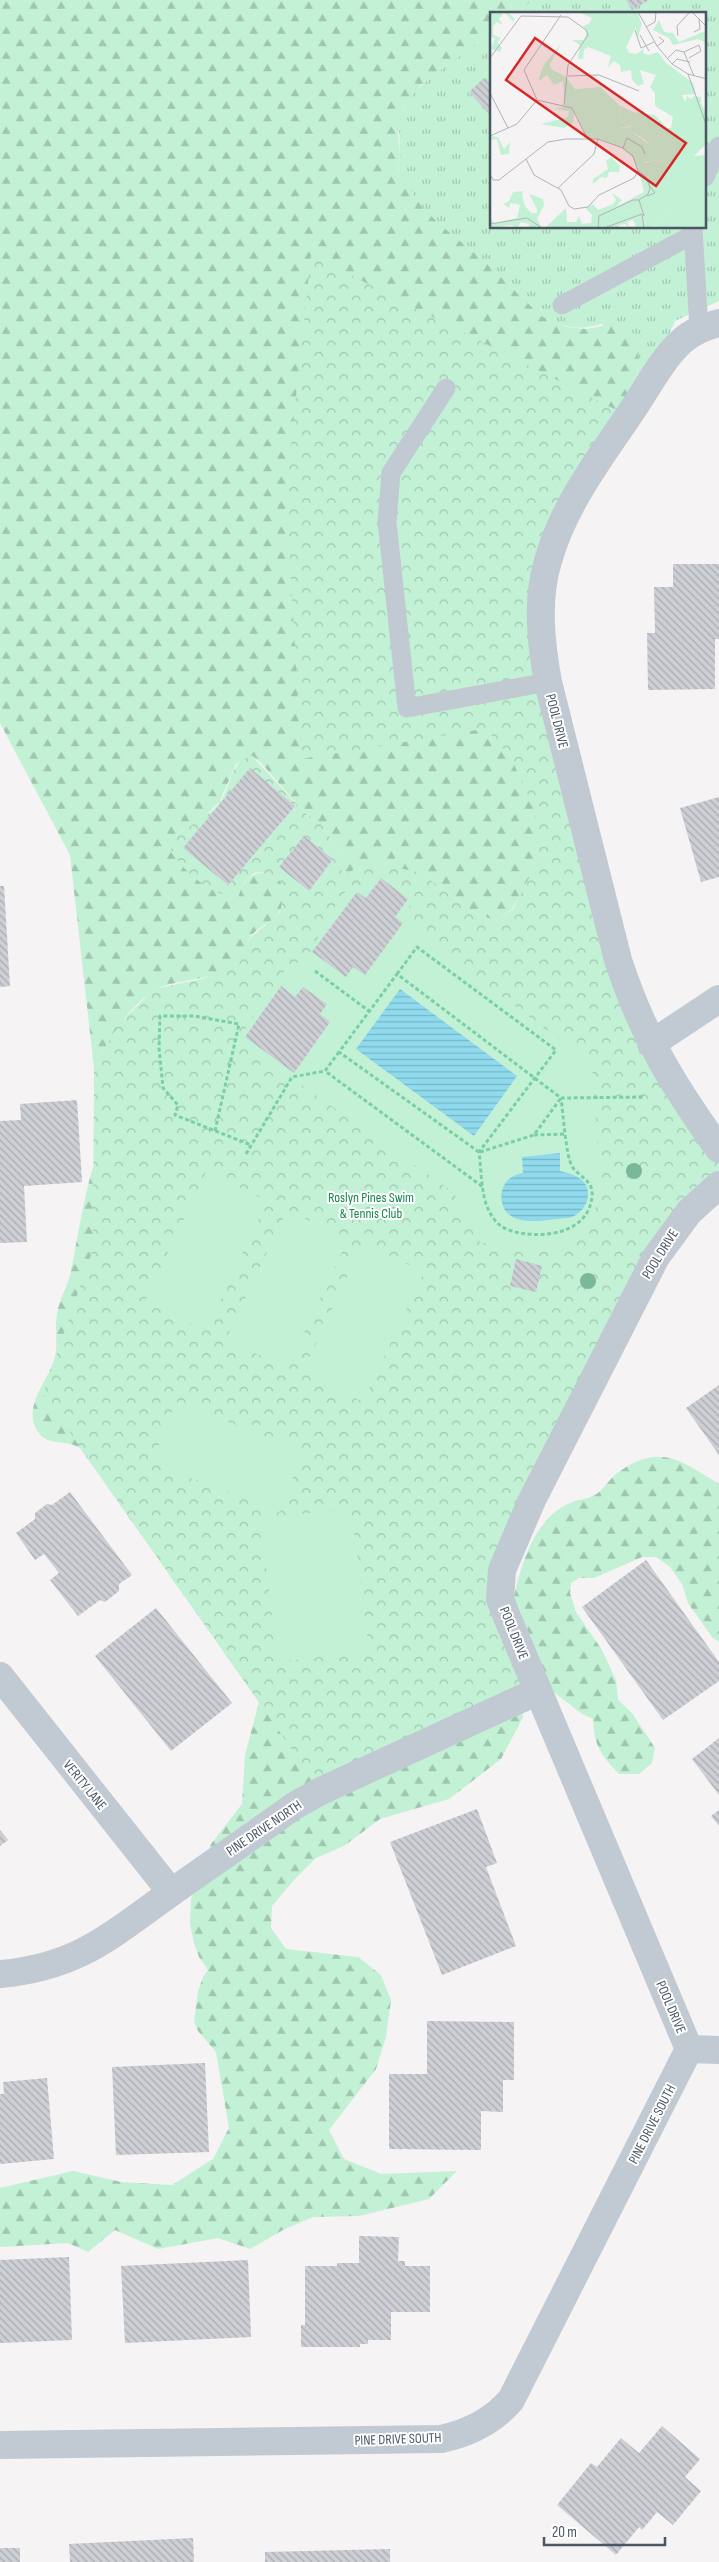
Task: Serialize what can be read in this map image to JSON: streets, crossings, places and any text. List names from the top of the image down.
{
  "streets": {
    "street": [
      "POOL DRIVE",
      "VERITY LANE",
      "PINE DRIVE NORTH",
      "PINE DRIVE SOUTH"
    ]
  },
  "crossings": [
    ["POOL DRIVE", "PINE DRIVE NORTH"],
    ["POOL DRIVE", "PINE DRIVE SOUTH"],
    ["VERITY LANE", "PINE DRIVE NORTH"]
  ],
  "parks": ["Roslyn Pines Swim & Tennis Club"],
  "scale_bar": "20 m"
}
